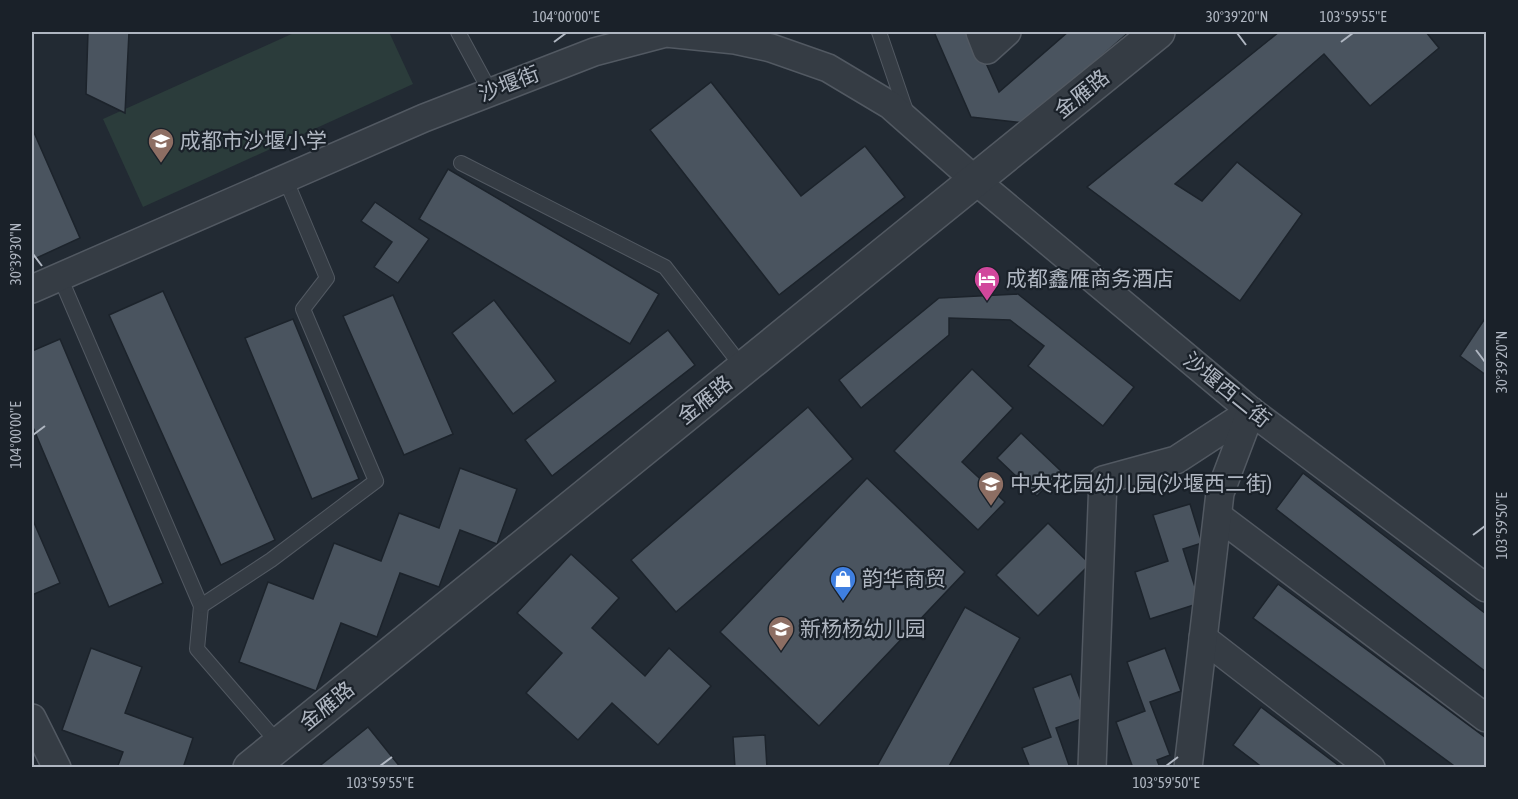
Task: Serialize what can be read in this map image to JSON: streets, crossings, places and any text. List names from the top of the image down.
{
  "streets": {
    "street": ["沙堰街", "金雁路", "沙堰西二街"]
  },
  "crossings": [
    ["沙堰街", "金雁路"],
    ["沙堰街", "沙堰西二街"],
    ["金雁路", "沙堰西二街"]
  ],
  "places": {
    "school or university": ["成都市沙堰小学", "中央花园幼儿园(沙堰西二街)", "新杨杨幼儿园"],
    "hotel": ["成都鑫雁商务酒店"],
    "shop": ["韵华商贸"]
  },
  "coordinates": [
    "104°00'00\"E",
    "30°39'20\"N",
    "103°59'55\"E",
    "30°39'30\"N",
    "103°59'50\"E"
  ]
}
